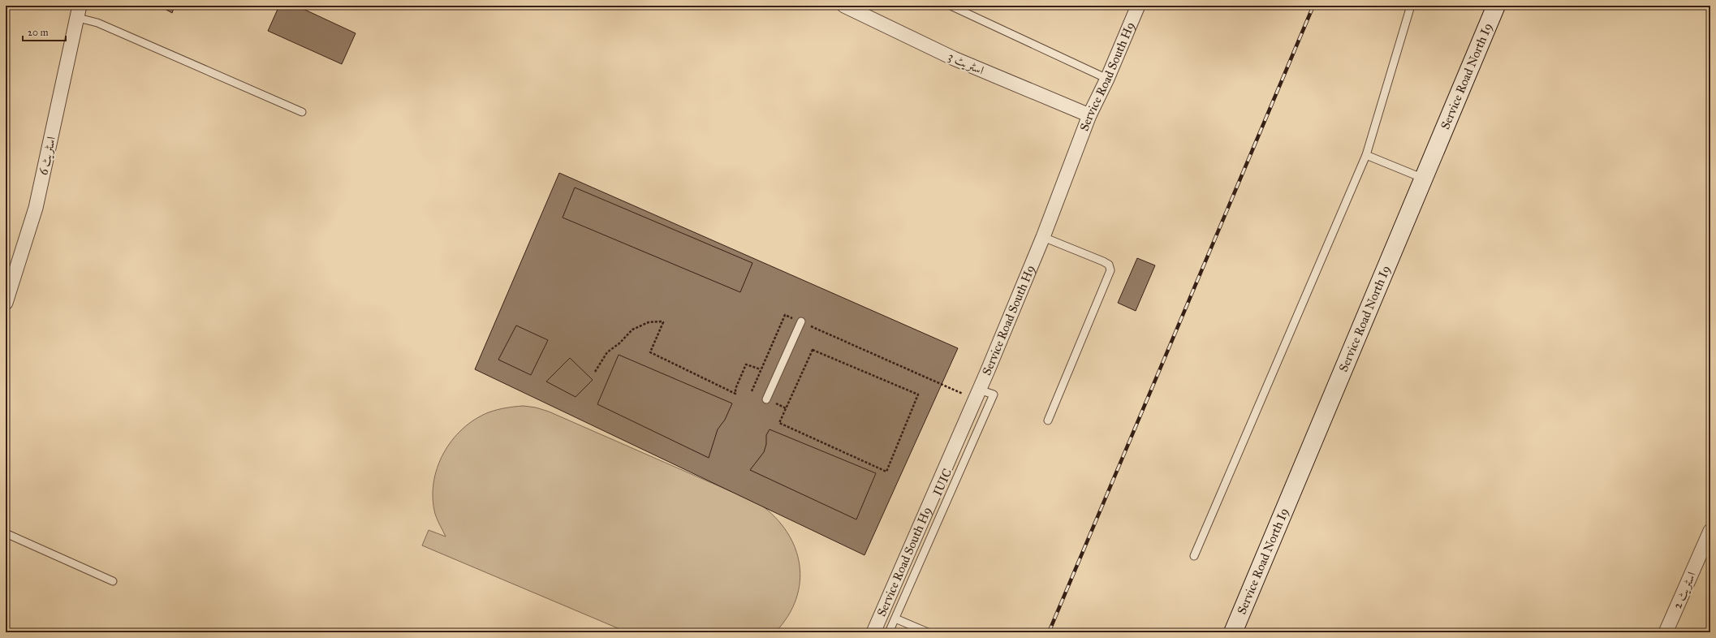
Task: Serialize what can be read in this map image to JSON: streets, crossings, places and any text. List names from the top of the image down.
{
  "streets": {
    "main road": ["Service Road North I9"],
    "street": [
      "اسٹریٹ 3",
      "Service Road South H9",
      "اسٹریٹ 6",
      "اسٹریٹ 2"
    ],
    "lane": ["IUIC"]
  },
  "crossings": [
    ["اسٹریٹ 3", "Service Road South H9"],
    ["Service Road South H9", "IUIC"]
  ],
  "scale_bar": "20 m"
}
